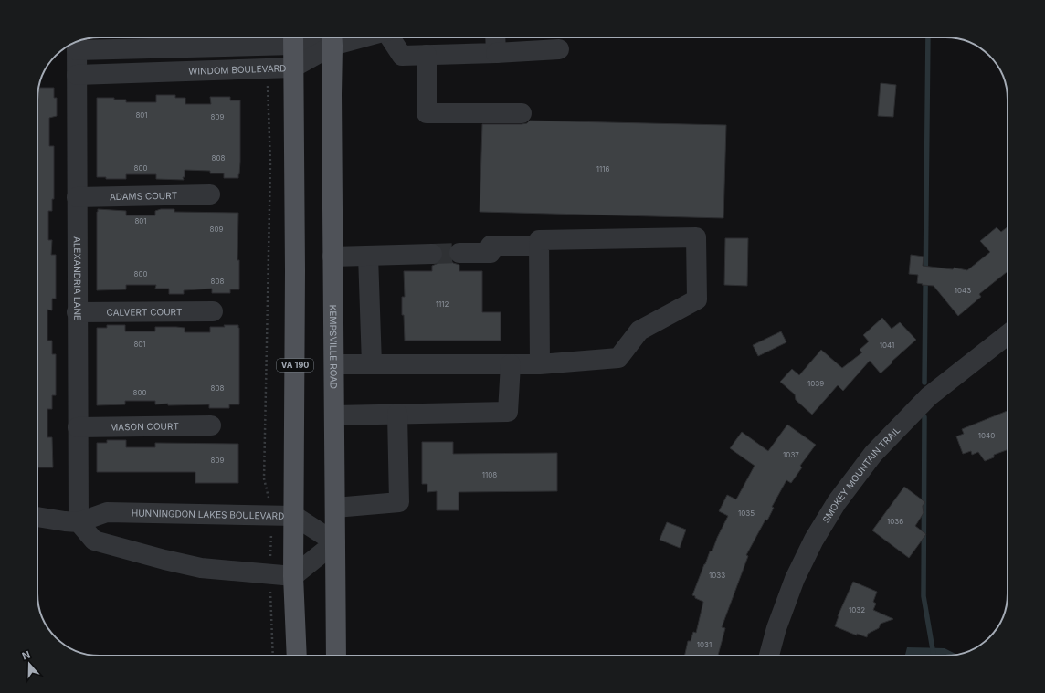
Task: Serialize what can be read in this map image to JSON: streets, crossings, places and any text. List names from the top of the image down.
{
  "streets": {
    "main road": ["KEMPSVILLE ROAD", "VA 190"],
    "street": [
      "WINDOM BOULEVARD",
      "ADAMS COURT",
      "ALEXANDRIA LANE",
      "CALVERT COURT",
      "MASON COURT",
      "SMOKEY MOUNTAIN TRAIL",
      "HUNNINGDON LAKES BOULEVARD"
    ]
  },
  "crossings": [
    ["WINDOM BOULEVARD", "ALEXANDRIA LANE"],
    ["WINDOM BOULEVARD", "KEMPSVILLE ROAD"],
    ["WINDOM BOULEVARD", "VA 190"],
    ["ADAMS COURT", "ALEXANDRIA LANE"],
    ["ALEXANDRIA LANE", "CALVERT COURT"],
    ["ALEXANDRIA LANE", "MASON COURT"],
    ["ALEXANDRIA LANE", "HUNNINGDON LAKES BOULEVARD"],
    ["KEMPSVILLE ROAD", "HUNNINGDON LAKES BOULEVARD"],
    ["VA 190", "HUNNINGDON LAKES BOULEVARD"]
  ],
  "house_numbers": [
    "801",
    "809",
    "808",
    "800",
    "1116",
    "801",
    "809",
    "800",
    "808",
    "1043",
    "1112",
    "801",
    "1041",
    "1039",
    "808",
    "800",
    "1040",
    "1037",
    "809",
    "1108",
    "1035",
    "1036",
    "1033",
    "1032",
    "1031"
  ],
  "north": "top"
}
